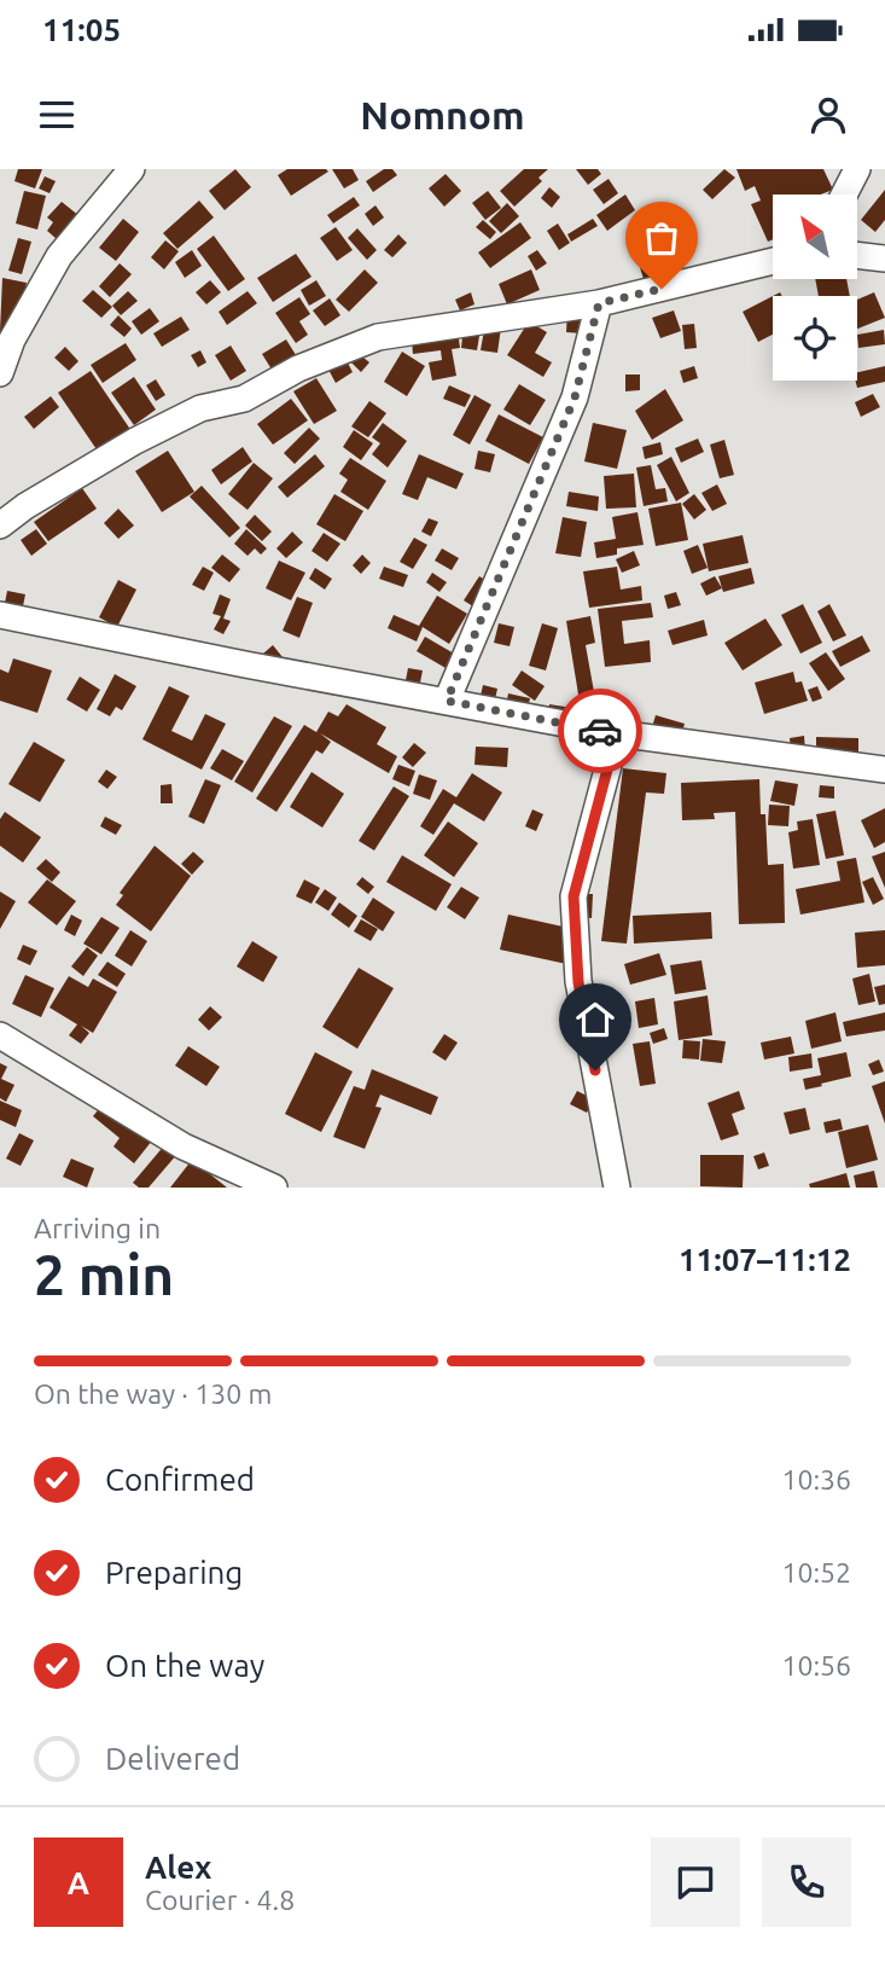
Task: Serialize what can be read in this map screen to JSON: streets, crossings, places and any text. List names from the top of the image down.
{
  "north": "top left",
  "page": {
    "status": "11:05",
    "header": "Nomnom",
    "heading": ["2 min", "Arriving in", "11:07–11:12"],
    "panel": ["Alex", "Courier · 4.8"],
    "bar": "On the way · 130 m",
    "list": [
      ["Confirmed", "10:36"],
      ["Preparing", "10:52"],
      ["On the way", "10:56"],
      "Delivered"
    ],
    "round": "A"
  }
}
